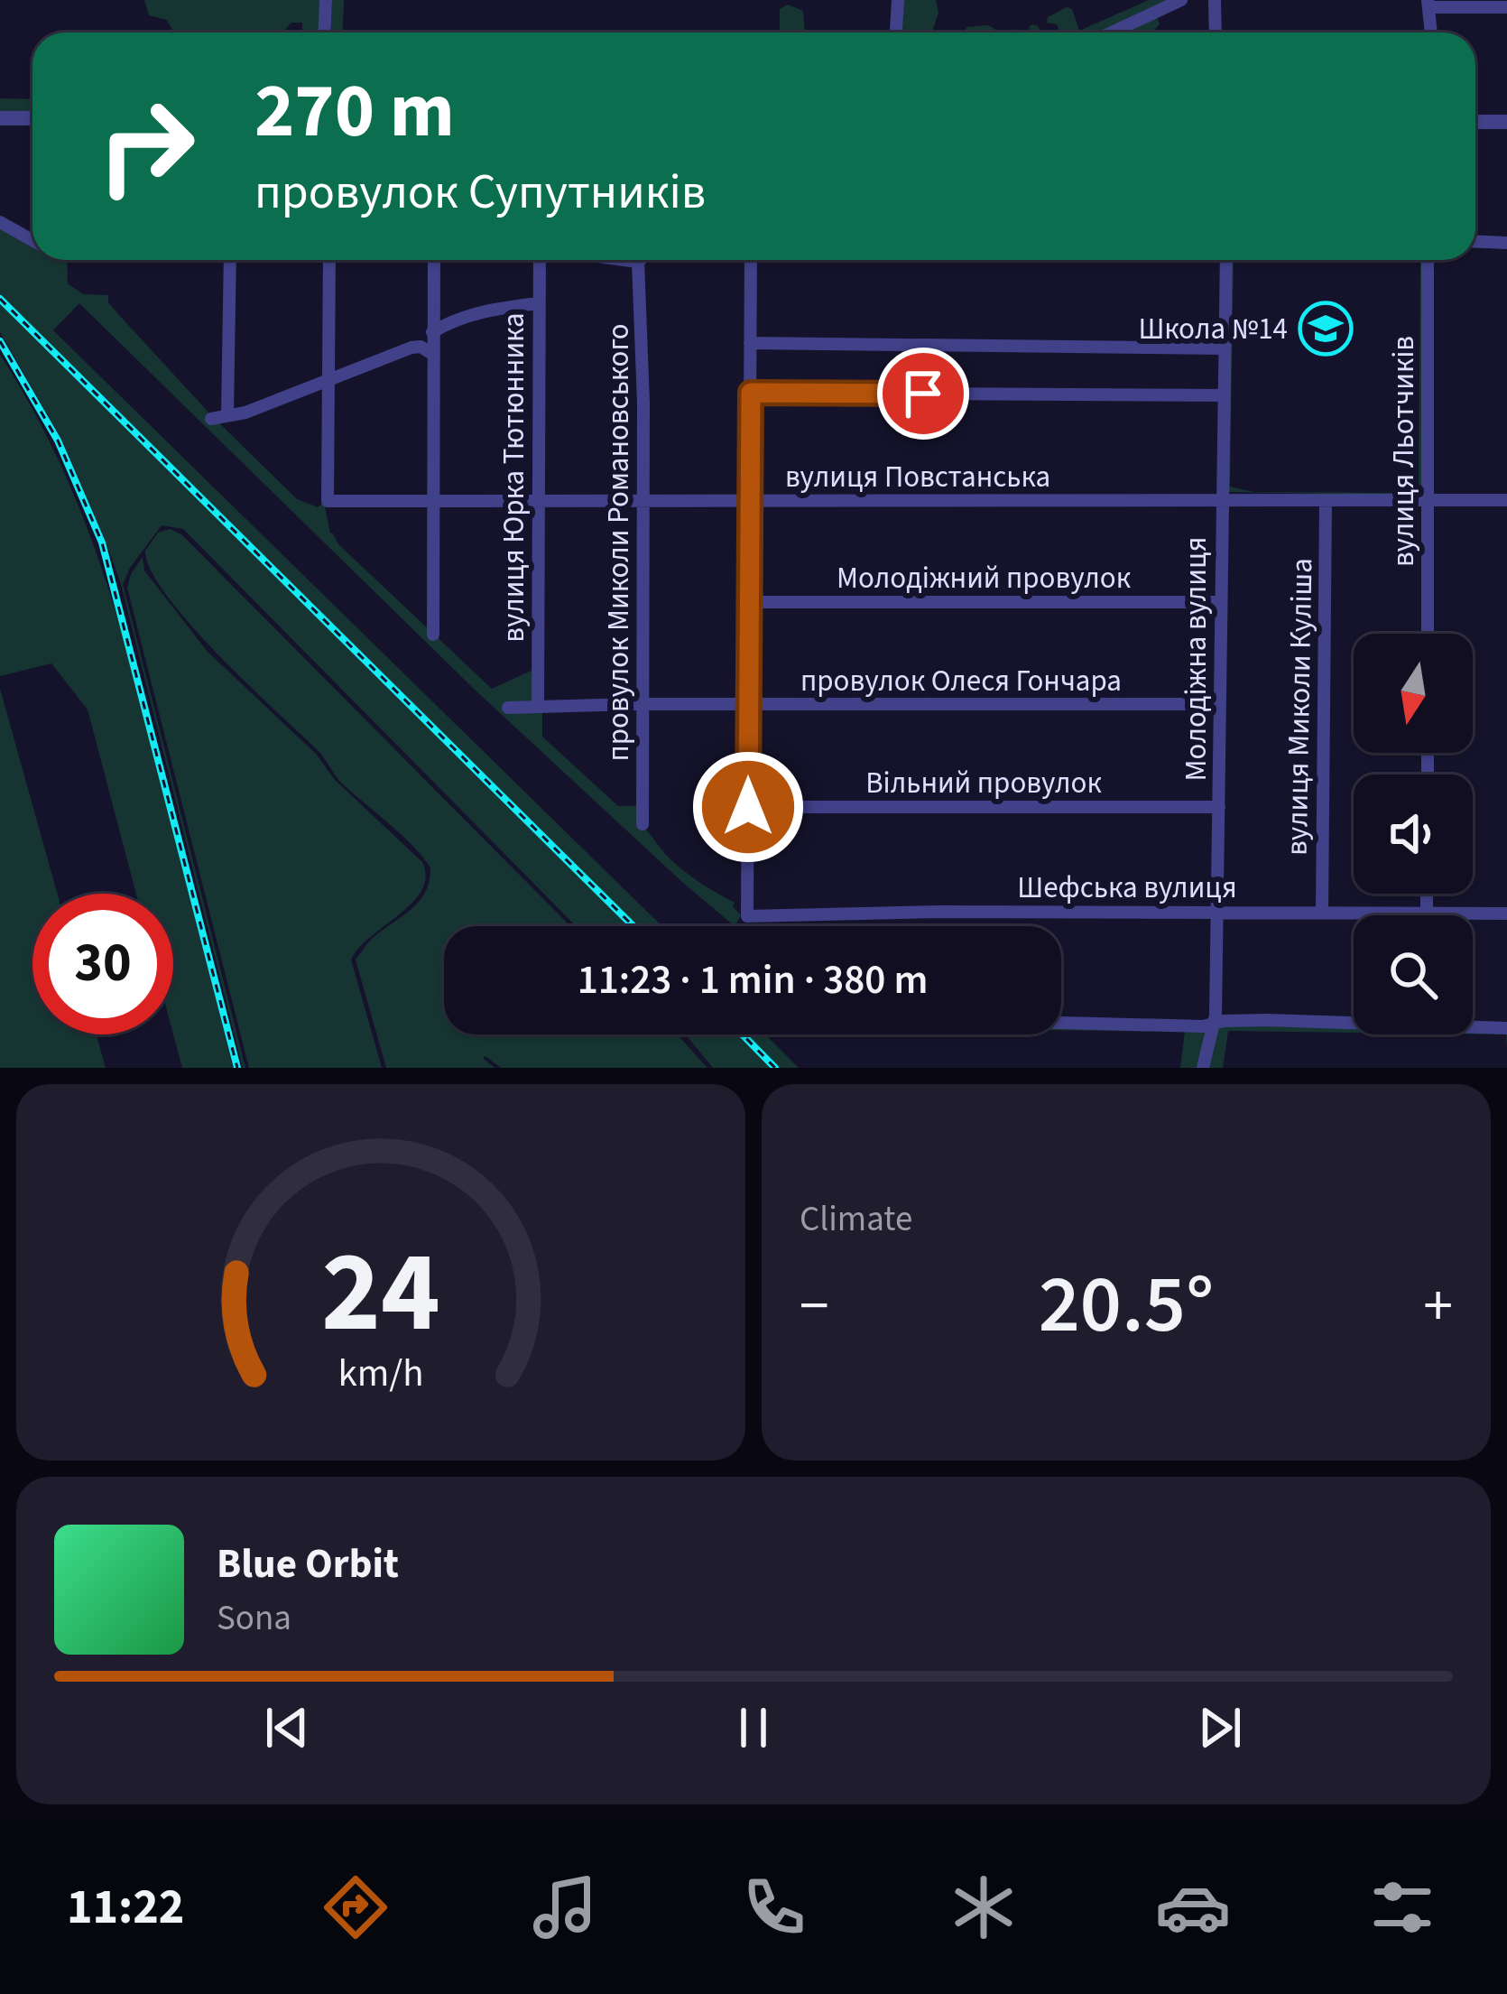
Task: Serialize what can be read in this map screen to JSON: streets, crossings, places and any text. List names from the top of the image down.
{
  "streets": {
    "street": [
      "вулиця Льотчиків",
      "вулиця Повстанська",
      "вулиця Юрка Тютюнника",
      "провулок Миколи Романовського",
      "Молодіжний провулок",
      "Молодіжна вулиця",
      "провулок Олеся Гончара",
      "вулиця Миколи Куліша",
      "Вільний провулок",
      "Шефська вулиця"
    ]
  },
  "crossings": [
    ["вулиця Льотчиків", "вулиця Повстанська"],
    ["вулиця Повстанська", "вулиця Юрка Тютюнника"],
    ["вулиця Повстанська", "провулок Миколи Романовського"],
    ["вулиця Повстанська", "Молодіжна вулиця"],
    ["вулиця Повстанська", "вулиця Миколи Куліша"],
    ["вулиця Юрка Тютюнника", "провулок Олеся Гончара"],
    ["провулок Миколи Романовського", "провулок Олеся Гончара"],
    ["Молодіжний провулок", "Молодіжна вулиця"],
    ["Молодіжна вулиця", "провулок Олеся Гончара"],
    ["Молодіжна вулиця", "Вільний провулок"],
    ["Молодіжна вулиця", "Шефська вулиця"],
    ["вулиця Миколи Куліша", "Шефська вулиця"],
    ["Вільний провулок", "Шефська вулиця"]
  ],
  "places": {
    "school or university": ["Школа №14"]
  },
  "north": "bottom",
  "page": {
    "turn": ["270 m", "провулок Супутників"],
    "limit": "30",
    "trip": "11:23 · 1 min · 380 m",
    "tile": "Climate",
    "heat": ["−", "20.5°", "+"],
    "song": ["Blue Orbit", "Sona"],
    "tabs": "11:22",
    "gauge": ["24", "km/h"]
  }
}
